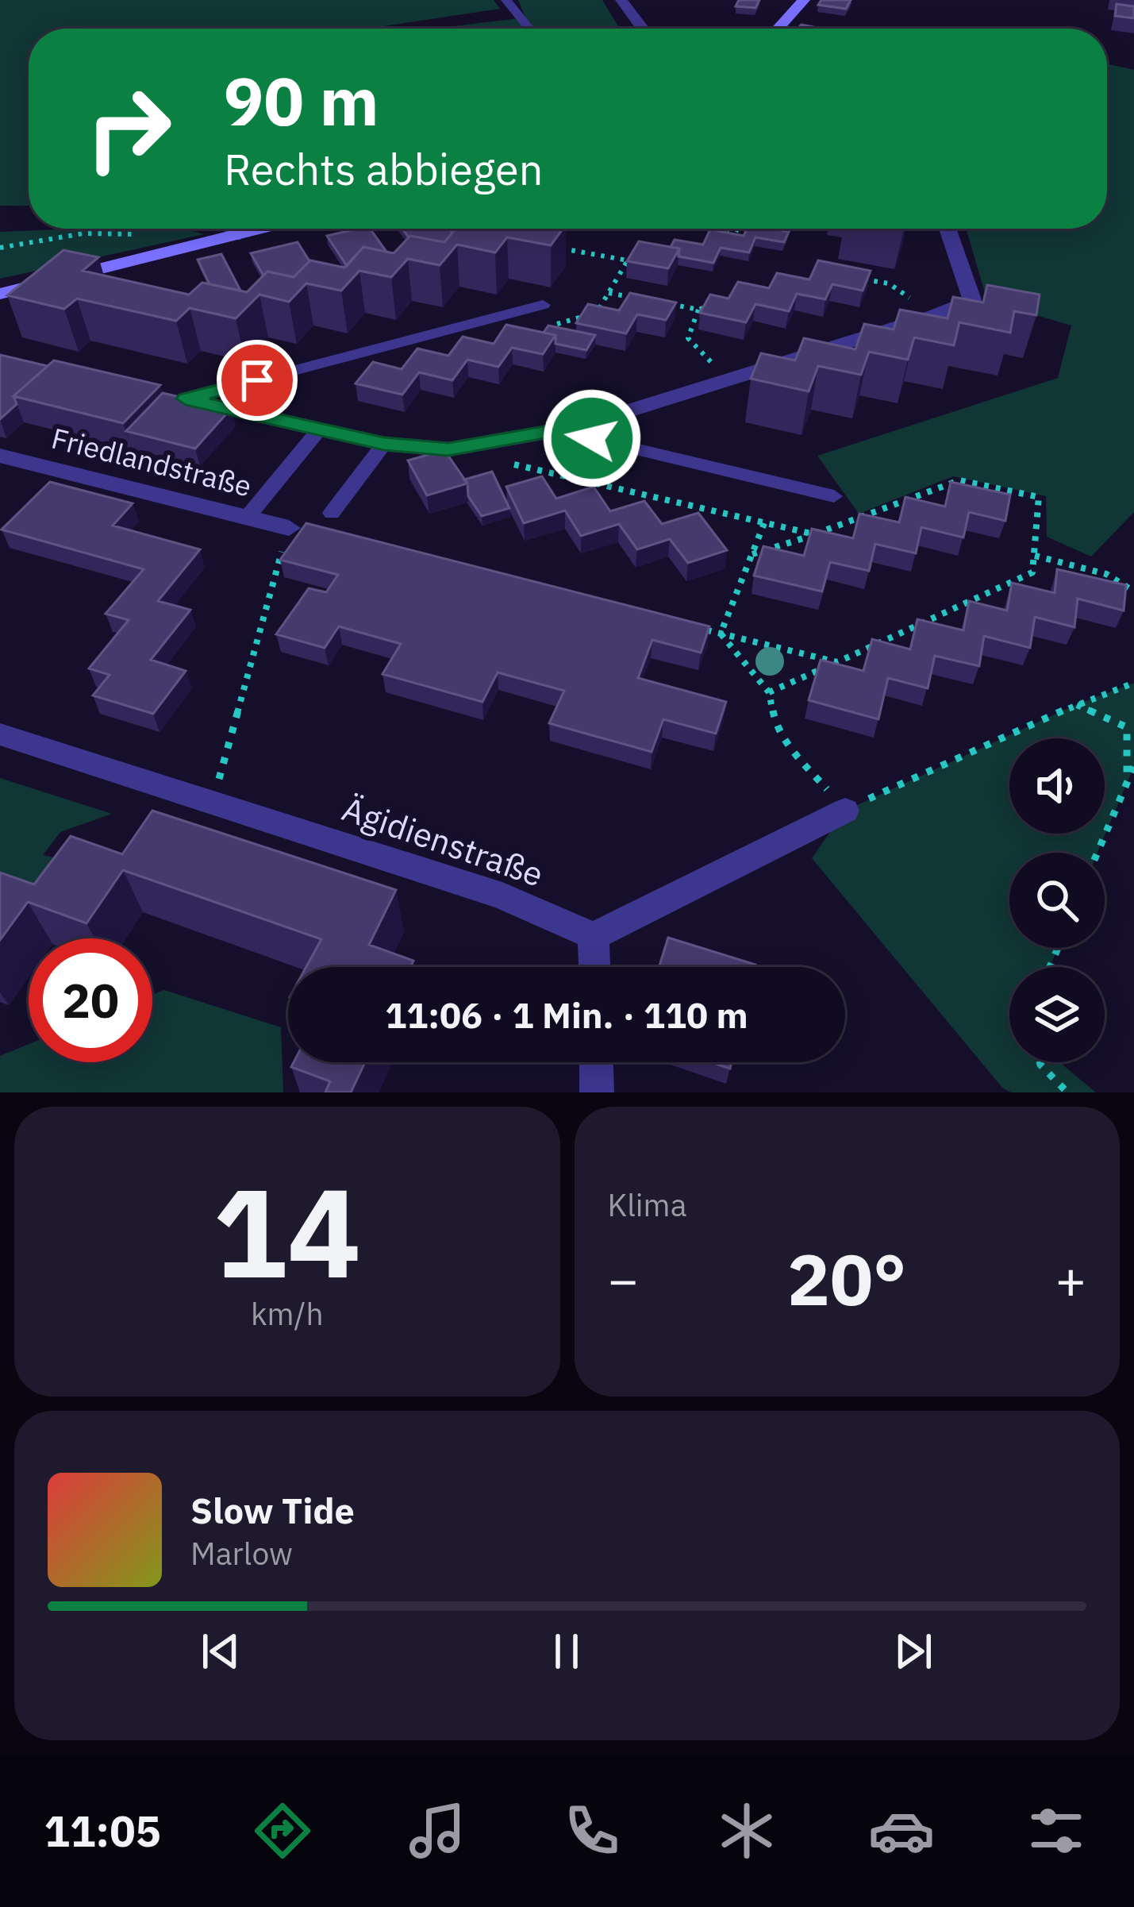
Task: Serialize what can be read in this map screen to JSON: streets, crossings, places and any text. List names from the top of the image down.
{
  "streets": {
    "street": ["Friedlandstraße", "Ägidienstraße"]
  },
  "page": {
    "turn": ["90 m", "Rechts abbiegen"],
    "limit": "20",
    "trip": "11:06 · 1 Min. · 110 m",
    "tile": [
      ["14", "km/h"],
      "Klima"
    ],
    "heat": ["−", "20°", "+"],
    "song": ["Slow Tide", "Marlow"],
    "tabs": "11:05"
  }
}
